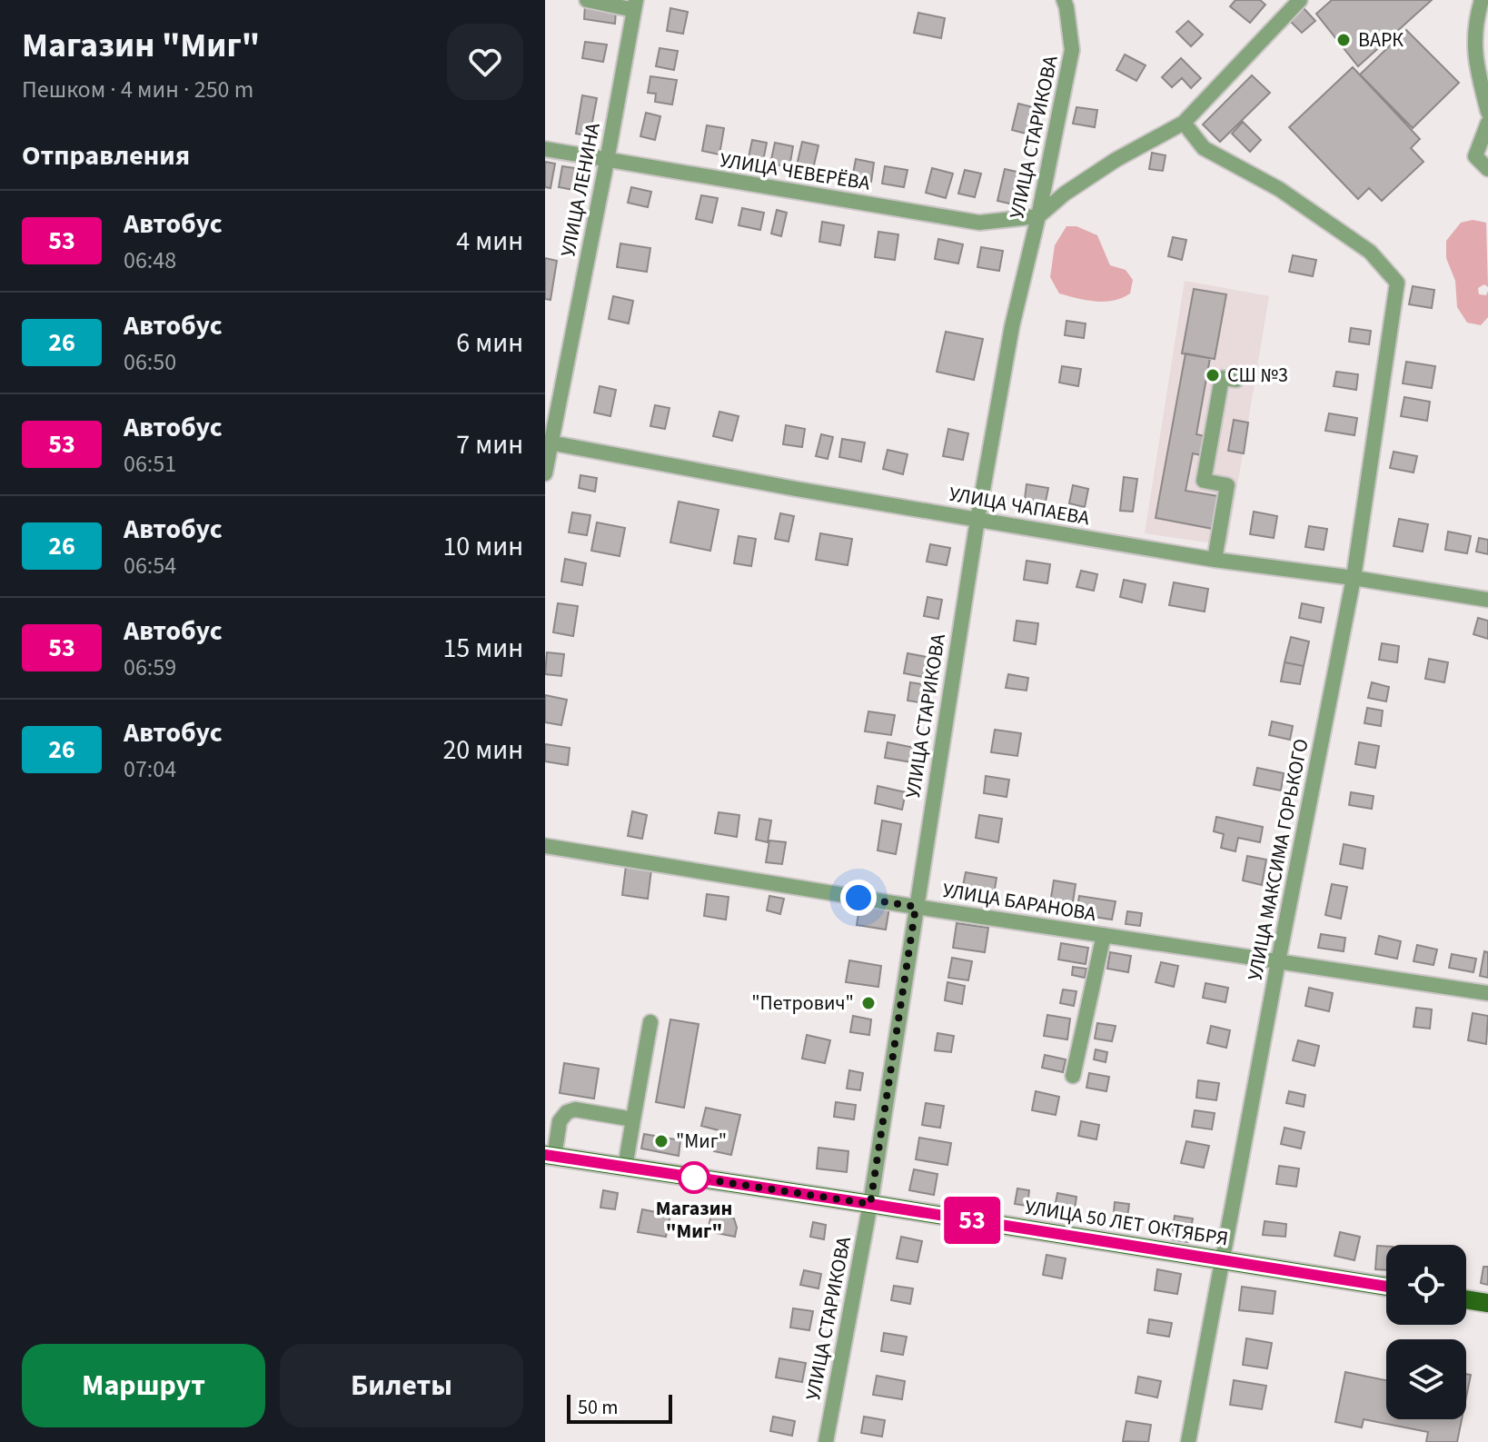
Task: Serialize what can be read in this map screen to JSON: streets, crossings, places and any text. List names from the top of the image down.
{
  "streets": {
    "main road": ["УЛИЦА 50 ЛЕТ ОКТЯБРЯ"],
    "street": [
      "УЛИЦА СТАРИКОВА",
      "УЛИЦА ЧЕВЕРЁВА",
      "УЛИЦА ЛЕНИНА",
      "УЛИЦА ЧАПАЕВА",
      "УЛИЦА МАКСИМА ГОРЬКОГО",
      "УЛИЦА БАРАНОВА"
    ]
  },
  "crossings": [
    ["УЛИЦА СТАРИКОВА", "УЛИЦА ЧЕВЕРЁВА"],
    ["УЛИЦА СТАРИКОВА", "УЛИЦА ЧАПАЕВА"],
    ["УЛИЦА СТАРИКОВА", "УЛИЦА БАРАНОВА"],
    ["УЛИЦА СТАРИКОВА", "УЛИЦА 50 ЛЕТ ОКТЯБРЯ"],
    ["УЛИЦА ЧЕВЕРЁВА", "УЛИЦА ЛЕНИНА"],
    ["УЛИЦА ЛЕНИНА", "УЛИЦА ЧАПАЕВА"],
    ["УЛИЦА ЧАПАЕВА", "УЛИЦА МАКСИМА ГОРЬКОГО"],
    ["УЛИЦА МАКСИМА ГОРЬКОГО", "УЛИЦА БАРАНОВА"],
    ["УЛИЦА МАКСИМА ГОРЬКОГО", "УЛИЦА 50 ЛЕТ ОКТЯБРЯ"]
  ],
  "places": [
    "ВАРК",
    "СШ №3",
    "\"Петрович\"",
    "\"Миг\"",
    "Магазин \"Миг\""
  ],
  "lines": ["bus line 53"],
  "scale_bar": "50 m",
  "page": {
    "heading": [
      ["Магазин \"Миг\"", "Пешком · 4 мин · 250 m"],
      "Отправления"
    ],
    "on_map": "53",
    "list": [
      {
        "mark": "53",
        "name": "Автобус",
        "note": "06:48",
        "value": "4 мин"
      },
      {
        "mark": "26",
        "name": "Автобус",
        "note": "06:50",
        "value": "6 мин"
      },
      {
        "mark": "53",
        "name": "Автобус",
        "note": "06:51",
        "value": "7 мин"
      },
      {
        "mark": "26",
        "name": "Автобус",
        "note": "06:54",
        "value": "10 мин"
      },
      {
        "mark": "53",
        "name": "Автобус",
        "note": "06:59",
        "value": "15 мин"
      },
      {
        "mark": "26",
        "name": "Автобус",
        "note": "07:04",
        "value": "20 мин"
      }
    ],
    "buttons": ["Маршрут", "Билеты"],
    "scale": "50 m"
  }
}
